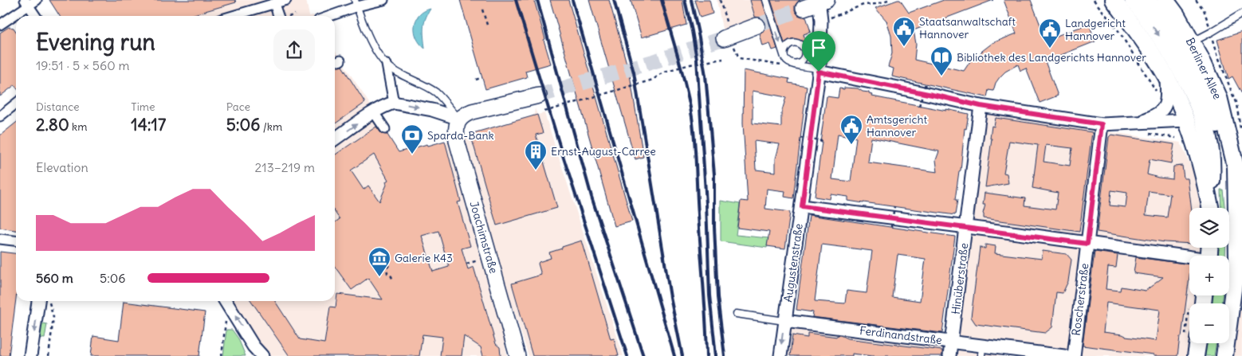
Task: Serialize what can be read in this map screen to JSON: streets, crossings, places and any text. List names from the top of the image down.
{
  "streets": {
    "main road": ["Berliner Allee"],
    "street": [
      "Joachimstraße",
      "Augustenstraße",
      "Hinüberstraße",
      "Roscherstraße",
      "Ferdinandstraße"
    ]
  },
  "crossings": [
    ["Augustenstraße", "Ferdinandstraße"],
    ["Hinüberstraße", "Ferdinandstraße"]
  ],
  "places": {
    "public building": ["Staatsanwaltschaft Hannover", "Landgericht Hannover", "Amtsgericht Hannover"],
    "library": ["Bibliothek des Landgerichts Hannover"],
    "bank": ["Sparda-Bank"],
    "building": ["Ernst-August-Carree"],
    "museum": ["Galerie K43"]
  },
  "page": {
    "heading": ["Evening run", "19:51 · 5 × 560 m"],
    "stats": [
      ["Distance", "2.80 km"],
      ["Time", "14:17"],
      ["Pace", "5:06 /km"]
    ],
    "chart": ["Elevation", "213–219 m"],
    "map_buttons": ["+", "−"],
    "list": [
      {
        "name": "560 m",
        "note": "5:06"
      }
    ]
  }
}
